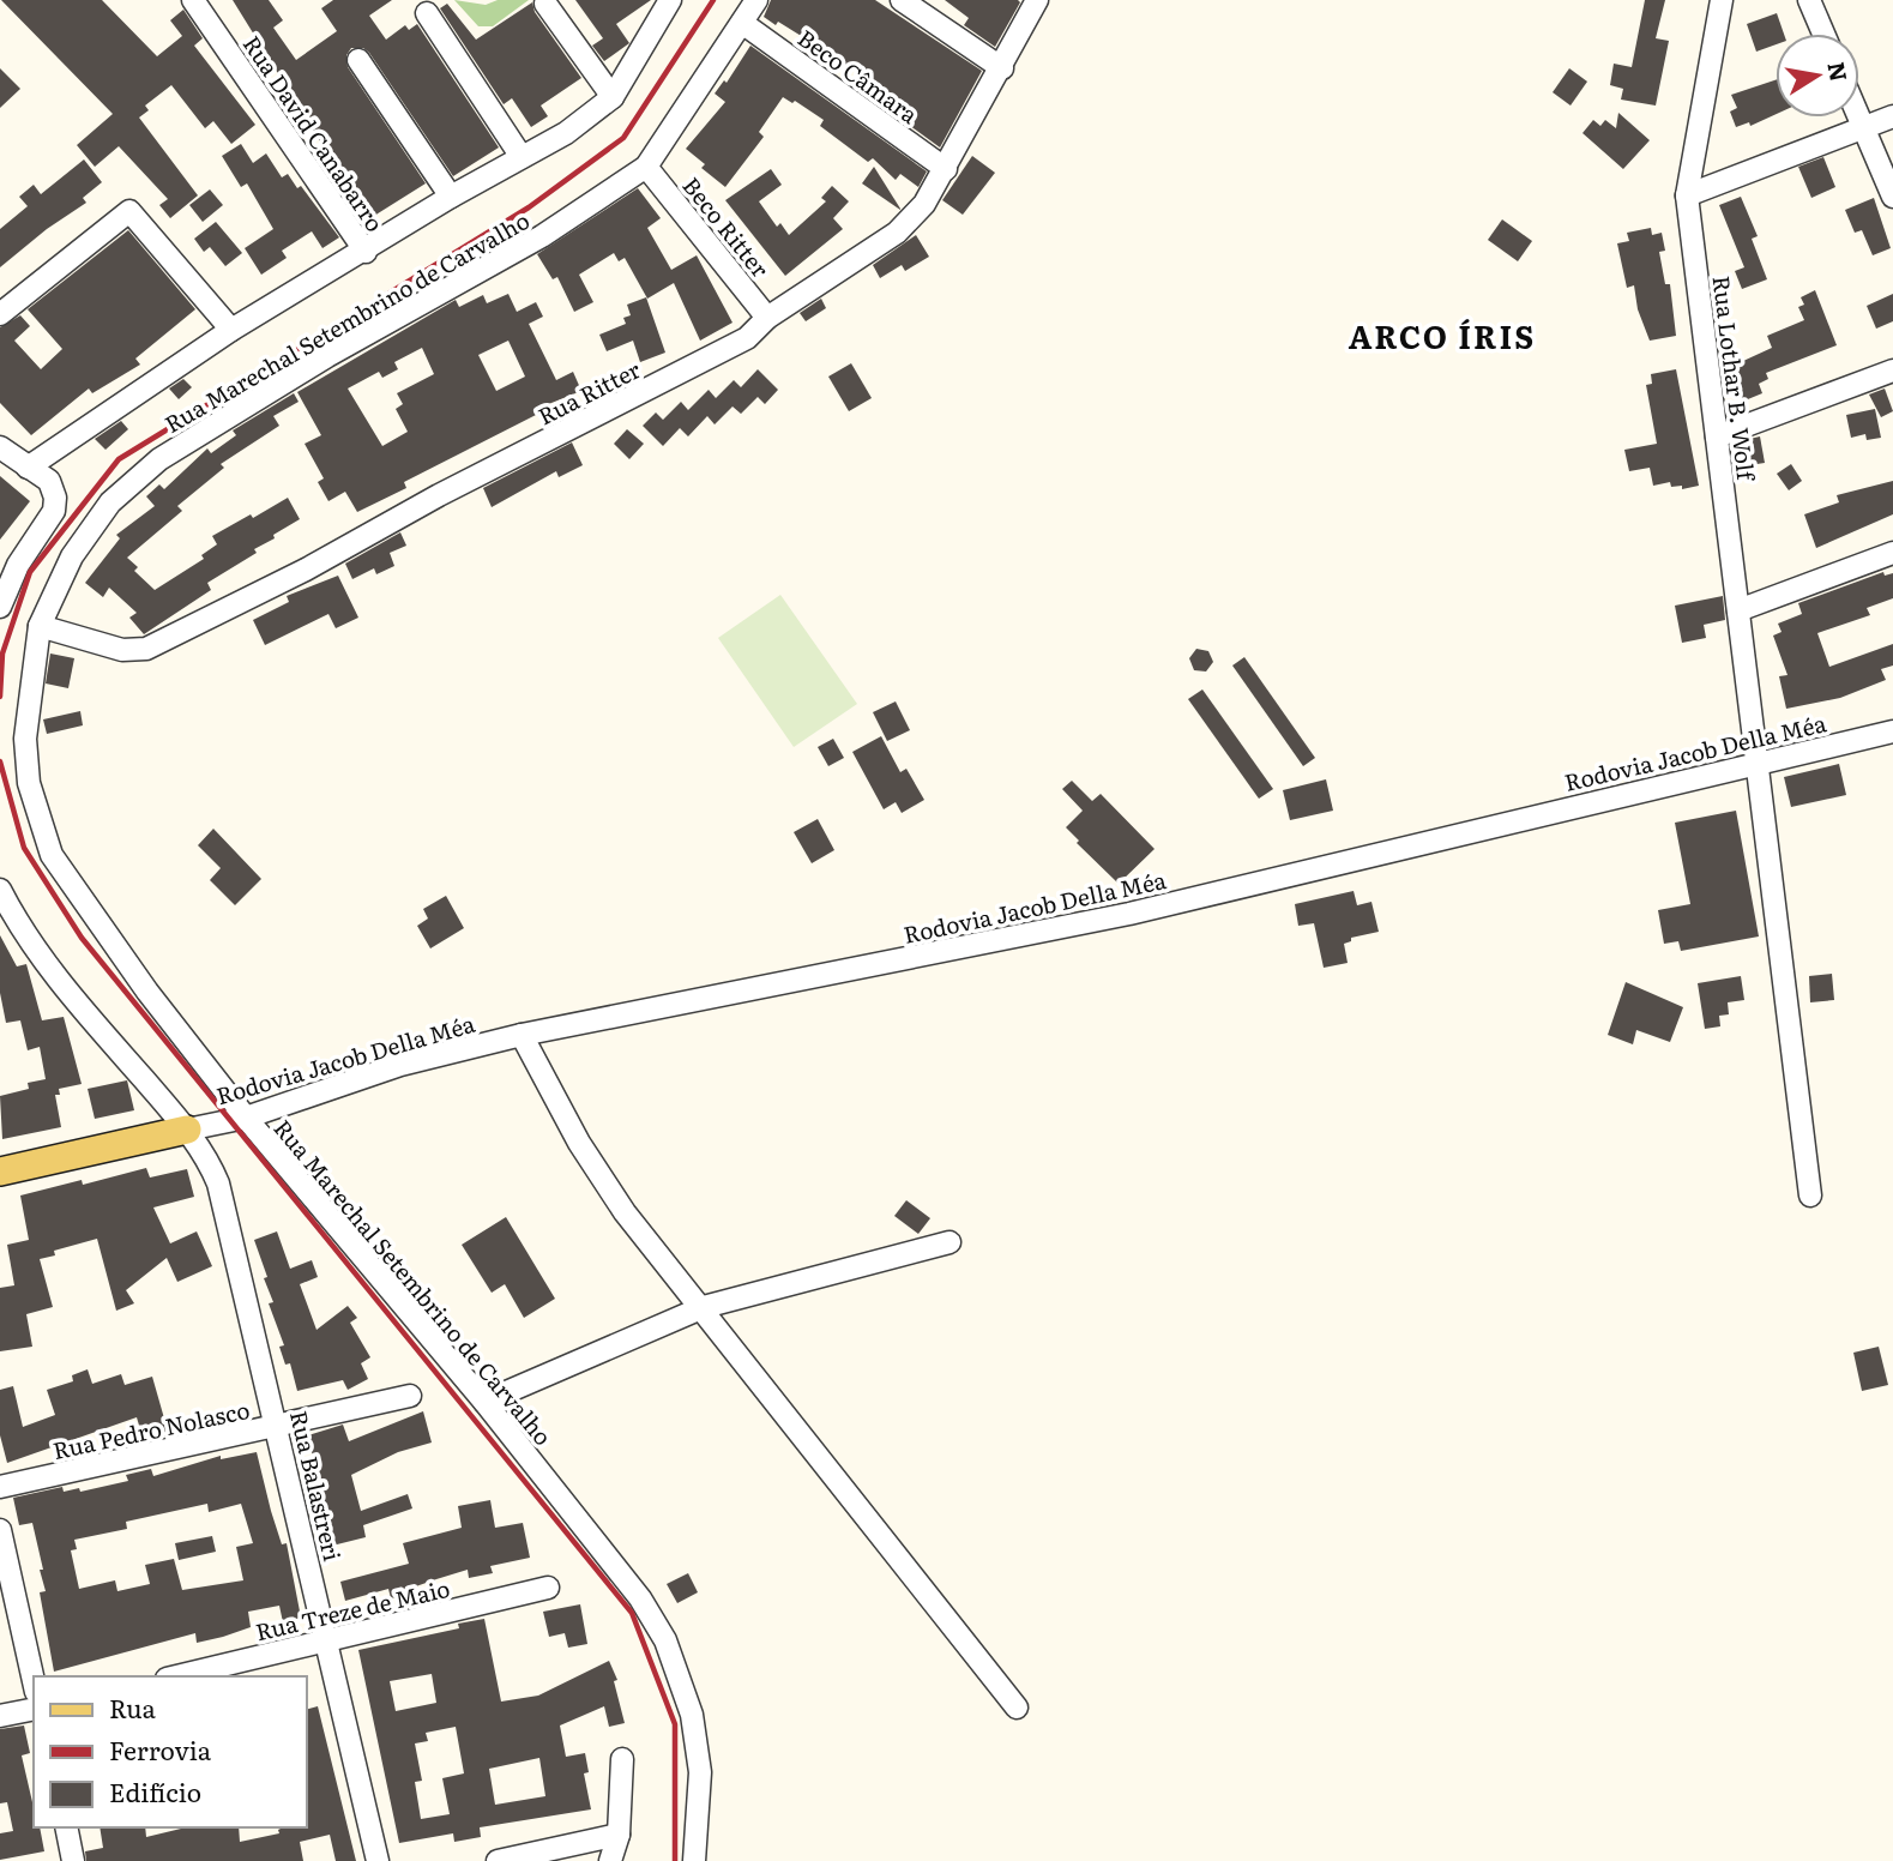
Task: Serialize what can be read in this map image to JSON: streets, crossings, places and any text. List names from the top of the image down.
{
  "streets": {
    "street": [
      "Beco Câmara",
      "Rua David Canabarro",
      "Beco Ritter",
      "Rua Marechal Setembrino de Carvalho",
      "Rua Lothar B. Wolf",
      "Rua Ritter",
      "Rodovia Jacob Della Méa",
      "Rua Pedro Nolasco",
      "Rua Balastreri",
      "Rua Treze de Maio"
    ]
  },
  "crossings": [
    ["Beco Câmara", "Rua Marechal Setembrino de Carvalho"],
    ["Beco Câmara", "Rua Ritter"],
    ["Rua David Canabarro", "Rua Marechal Setembrino de Carvalho"],
    ["Beco Ritter", "Rua Marechal Setembrino de Carvalho"],
    ["Beco Ritter", "Rua Ritter"],
    ["Rua Marechal Setembrino de Carvalho", "Rua Ritter"],
    ["Rua Marechal Setembrino de Carvalho", "Rodovia Jacob Della Méa"],
    ["Rua Lothar B. Wolf", "Rodovia Jacob Della Méa"],
    ["Rodovia Jacob Della Méa", "Rua Balastreri"],
    ["Rua Pedro Nolasco", "Rua Balastreri"],
    ["Rua Balastreri", "Rua Treze de Maio"]
  ],
  "districts": ["ARCO ÍRIS"],
  "legend": ["Rua", "Ferrovia", "Edifício"],
  "north": "right"
}
